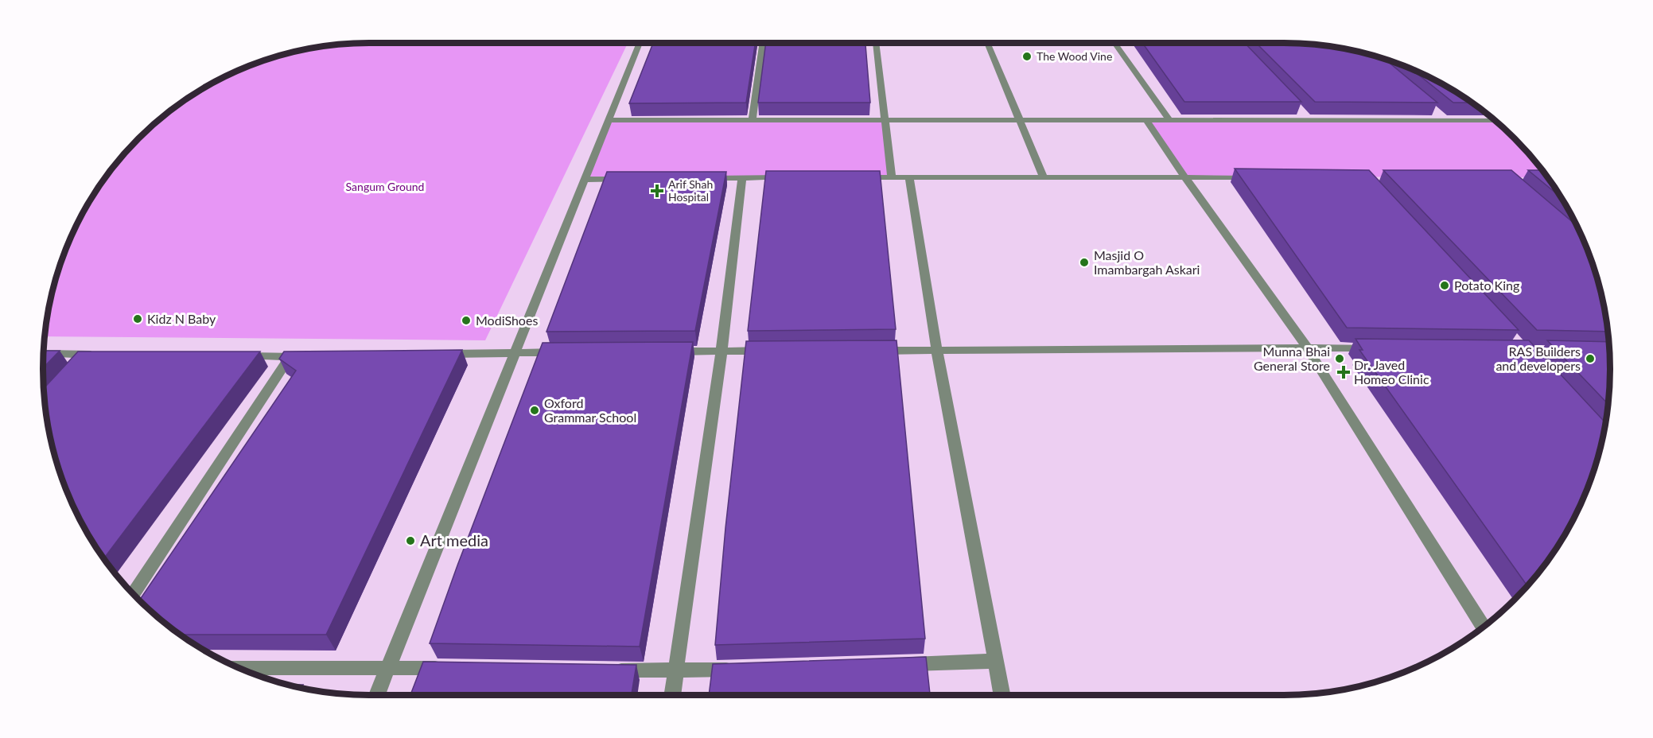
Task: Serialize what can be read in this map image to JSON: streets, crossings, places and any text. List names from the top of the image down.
{
  "parks": ["Sangum Ground"],
  "places": {
    "other": [
      "The Wood Vine",
      "Masjid O Imambargah Askari",
      "Potato King",
      "Kidz N Baby",
      "ModiShoes",
      "Munna Bhai General Store",
      "RAS Builders and developers",
      "Oxford Grammar School",
      "Art media"
    ],
    "health": ["Arif Shah Hospital", "Dr. Javed Homeo Clinic"]
  }
}
